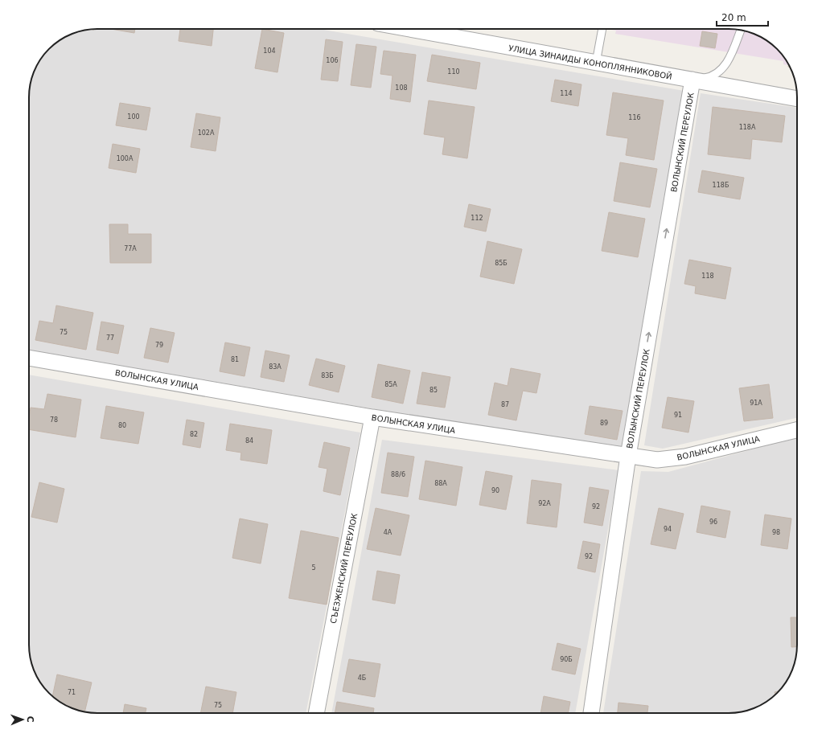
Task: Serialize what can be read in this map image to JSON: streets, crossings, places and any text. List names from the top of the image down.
{
  "streets": {
    "street": [
      "УЛИЦА ЗИНАИДЫ КОНОПЛЯННИКОВОЙ",
      "ВОЛЫНСКИЙ ПЕРЕУЛОК",
      "ВОЛЫНСКАЯ УЛИЦА",
      "СЪЕЗЖЕНСКИЙ ПЕРЕУЛОК"
    ]
  },
  "crossings": [
    ["УЛИЦА ЗИНАИДЫ КОНОПЛЯННИКОВОЙ", "ВОЛЫНСКИЙ ПЕРЕУЛОК"],
    ["ВОЛЫНСКИЙ ПЕРЕУЛОК", "ВОЛЫНСКАЯ УЛИЦА"],
    ["ВОЛЫНСКАЯ УЛИЦА", "СЪЕЗЖЕНСКИЙ ПЕРЕУЛОК"]
  ],
  "one_way": ["ВОЛЫНСКИЙ ПЕРЕУЛОК"],
  "house_numbers": [
    "104",
    "106",
    "110",
    "108",
    "114",
    "100",
    "116",
    "118А",
    "102А",
    "100А",
    "118Б",
    "112",
    "77А",
    "85Б",
    "118",
    "75",
    "77",
    "79",
    "81",
    "83А",
    "83Б",
    "85А",
    "85",
    "91А",
    "87",
    "91",
    "78",
    "89",
    "80",
    "82",
    "84",
    "88/6",
    "88А",
    "90",
    "92А",
    "92",
    "96",
    "94",
    "4А",
    "98",
    "92",
    "5",
    "90Б",
    "4Б",
    "71",
    "75"
  ],
  "scale_bar": "20 m",
  "north": "right"
}
